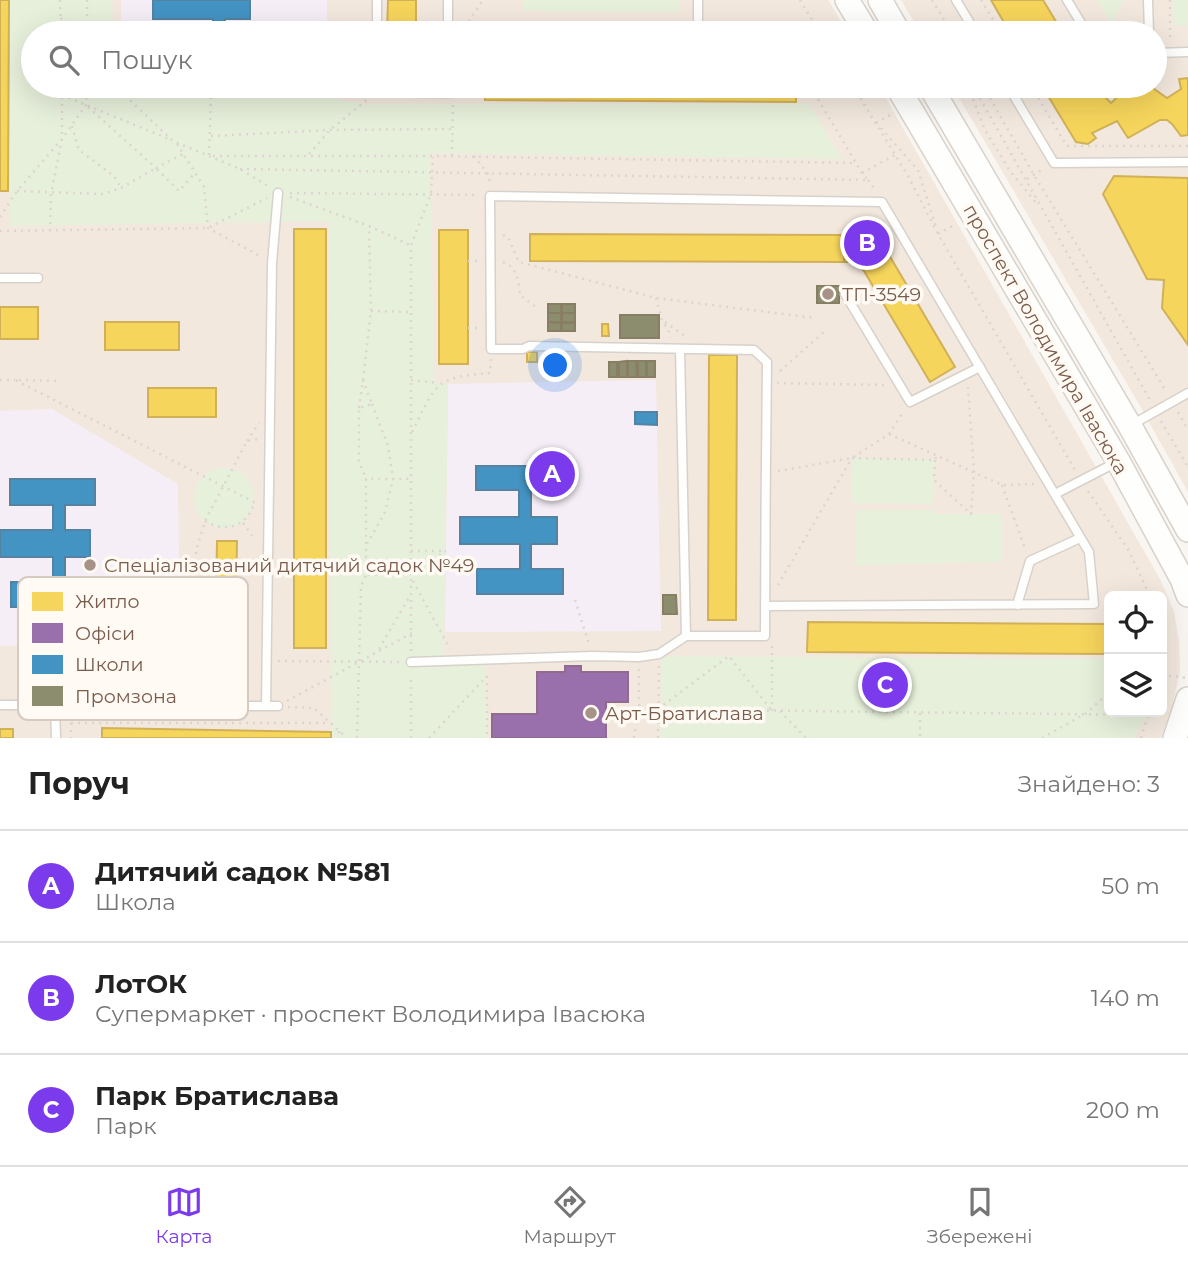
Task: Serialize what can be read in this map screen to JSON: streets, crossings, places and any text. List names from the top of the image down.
{
  "streets": {
    "main road": ["проспект Володимира Івасюка"]
  },
  "places": ["ТП-3549", "Спеціалізований дитячий садок №49", "Арт-Братислава"],
  "legend": [
    "Житло",
    "Офіси",
    "Школи",
    "Промзона"
  ],
  "page": {
    "search": "Пошук",
    "pins": ["B", "A", "C"],
    "heading": ["Поруч", "Знайдено: 3"],
    "list": [
      {
        "mark": "A",
        "name": "Дитячий садок №581",
        "note": "Школа",
        "value": "50 m"
      },
      {
        "mark": "B",
        "name": "ЛотОК",
        "note": "Супермаркет · проспект Володимира Івасюка",
        "value": "140 m"
      },
      {
        "mark": "C",
        "name": "Парк Братислава",
        "note": "Парк",
        "value": "200 m"
      }
    ],
    "nav": ["Карта", "Маршрут", "Збережені"]
  }
}
